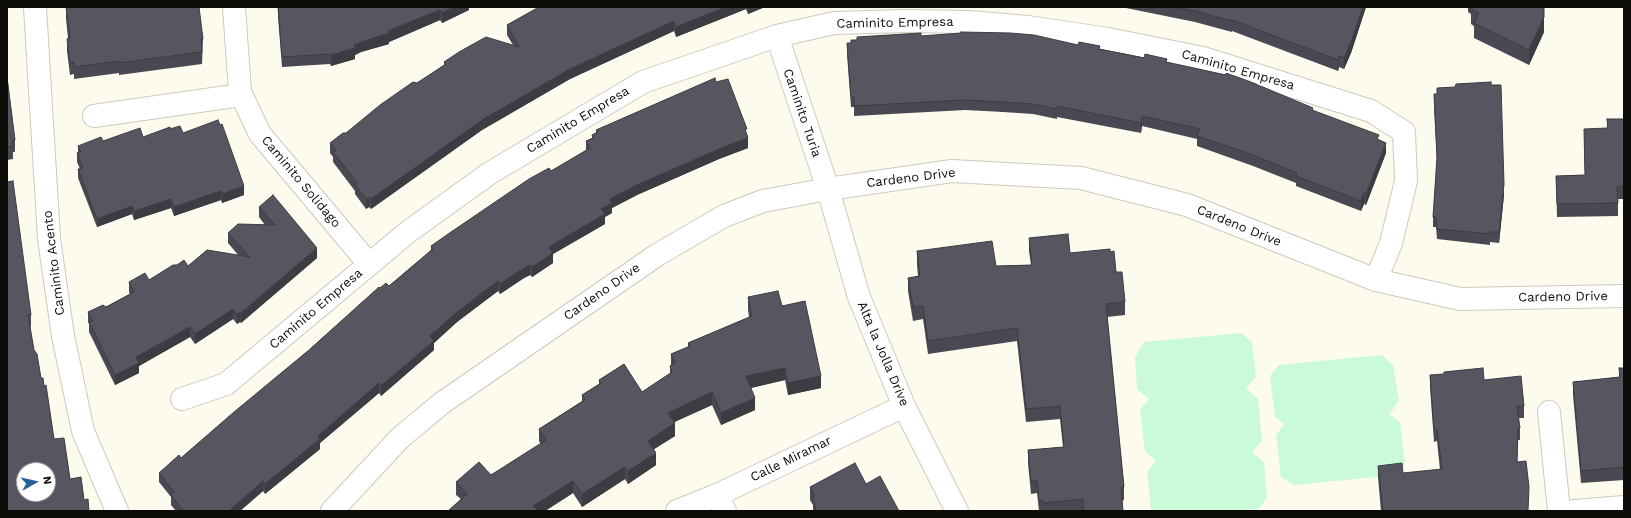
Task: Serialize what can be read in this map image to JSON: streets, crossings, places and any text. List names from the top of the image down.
{
  "streets": {
    "street": [
      "Caminito Empresa",
      "Caminito Turia",
      "Cardeno Drive",
      "Caminito Solidago",
      "Caminito Acento",
      "Alta la Jolla Drive",
      "Calle Miramar"
    ]
  },
  "crossings": [
    ["Caminito Empresa", "Caminito Turia"],
    ["Caminito Empresa", "Cardeno Drive"],
    ["Caminito Empresa", "Caminito Solidago"],
    ["Caminito Turia", "Cardeno Drive"],
    ["Caminito Turia", "Alta la Jolla Drive"],
    ["Cardeno Drive", "Alta la Jolla Drive"],
    ["Alta la Jolla Drive", "Calle Miramar"]
  ],
  "north": "right"
}
